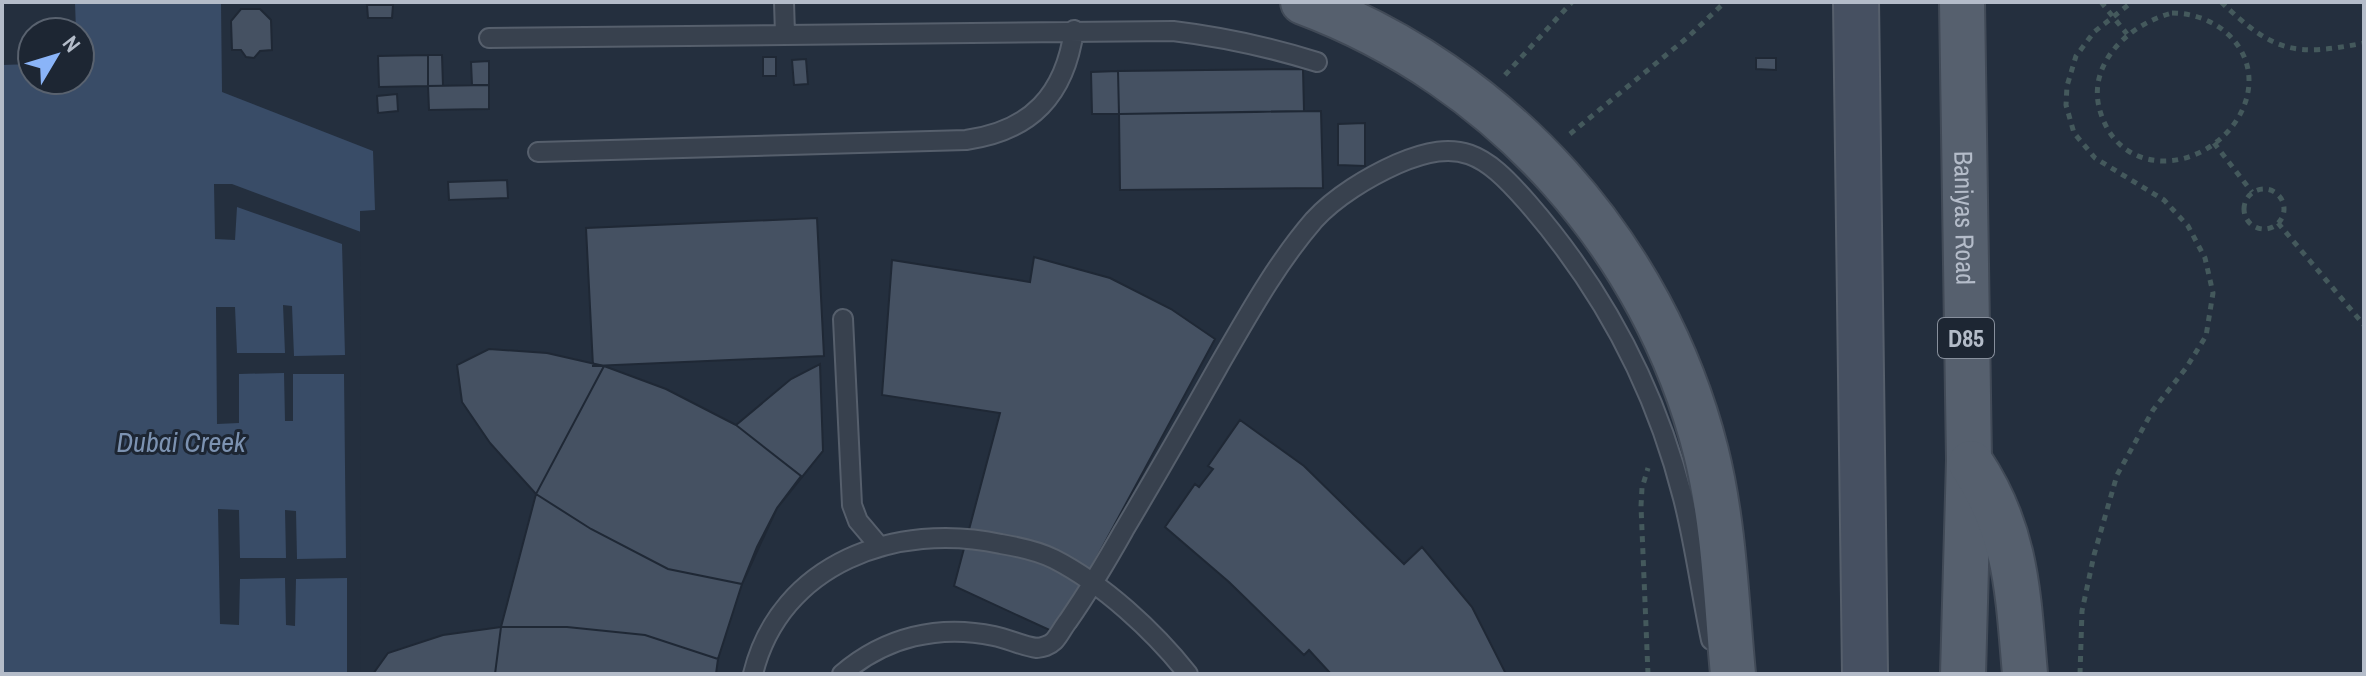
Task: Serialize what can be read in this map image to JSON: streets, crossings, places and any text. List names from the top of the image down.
{
  "streets": {
    "main road": ["Baniyas Road", "D85"]
  },
  "water": ["Dubai Creek"],
  "north": "top right"
}
